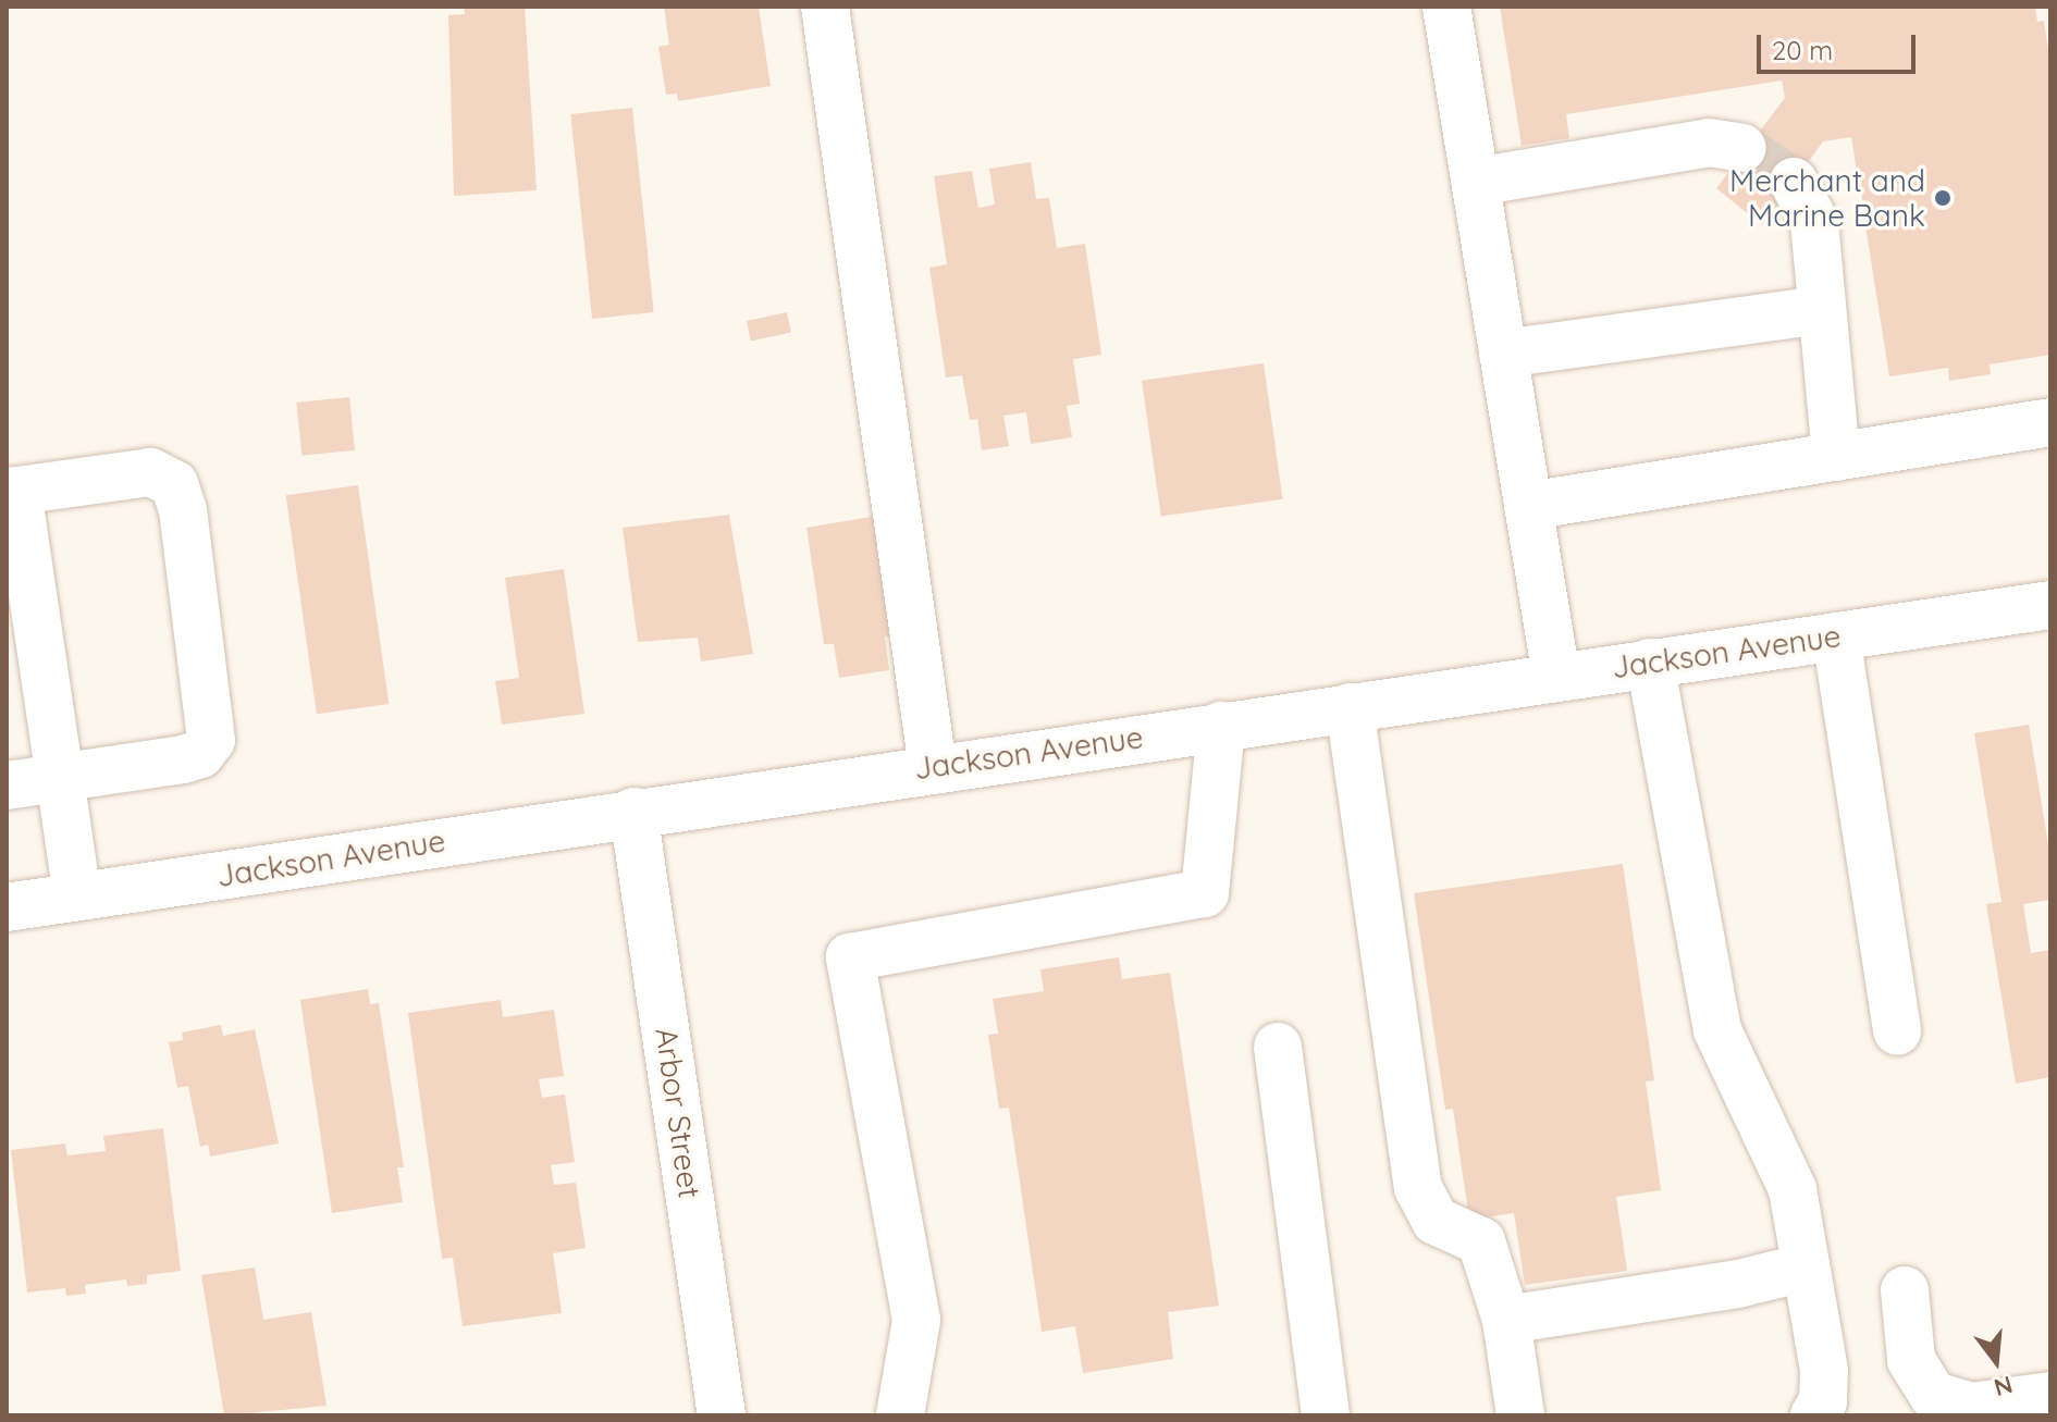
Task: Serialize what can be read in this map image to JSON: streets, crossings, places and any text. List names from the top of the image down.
{
  "streets": {
    "street": ["Jackson Avenue", "Arbor Street"]
  },
  "crossings": [
    ["Jackson Avenue", "Arbor Street"]
  ],
  "places": ["Merchant and Marine Bank"],
  "scale_bar": "20 m",
  "north": "bottom"
}
